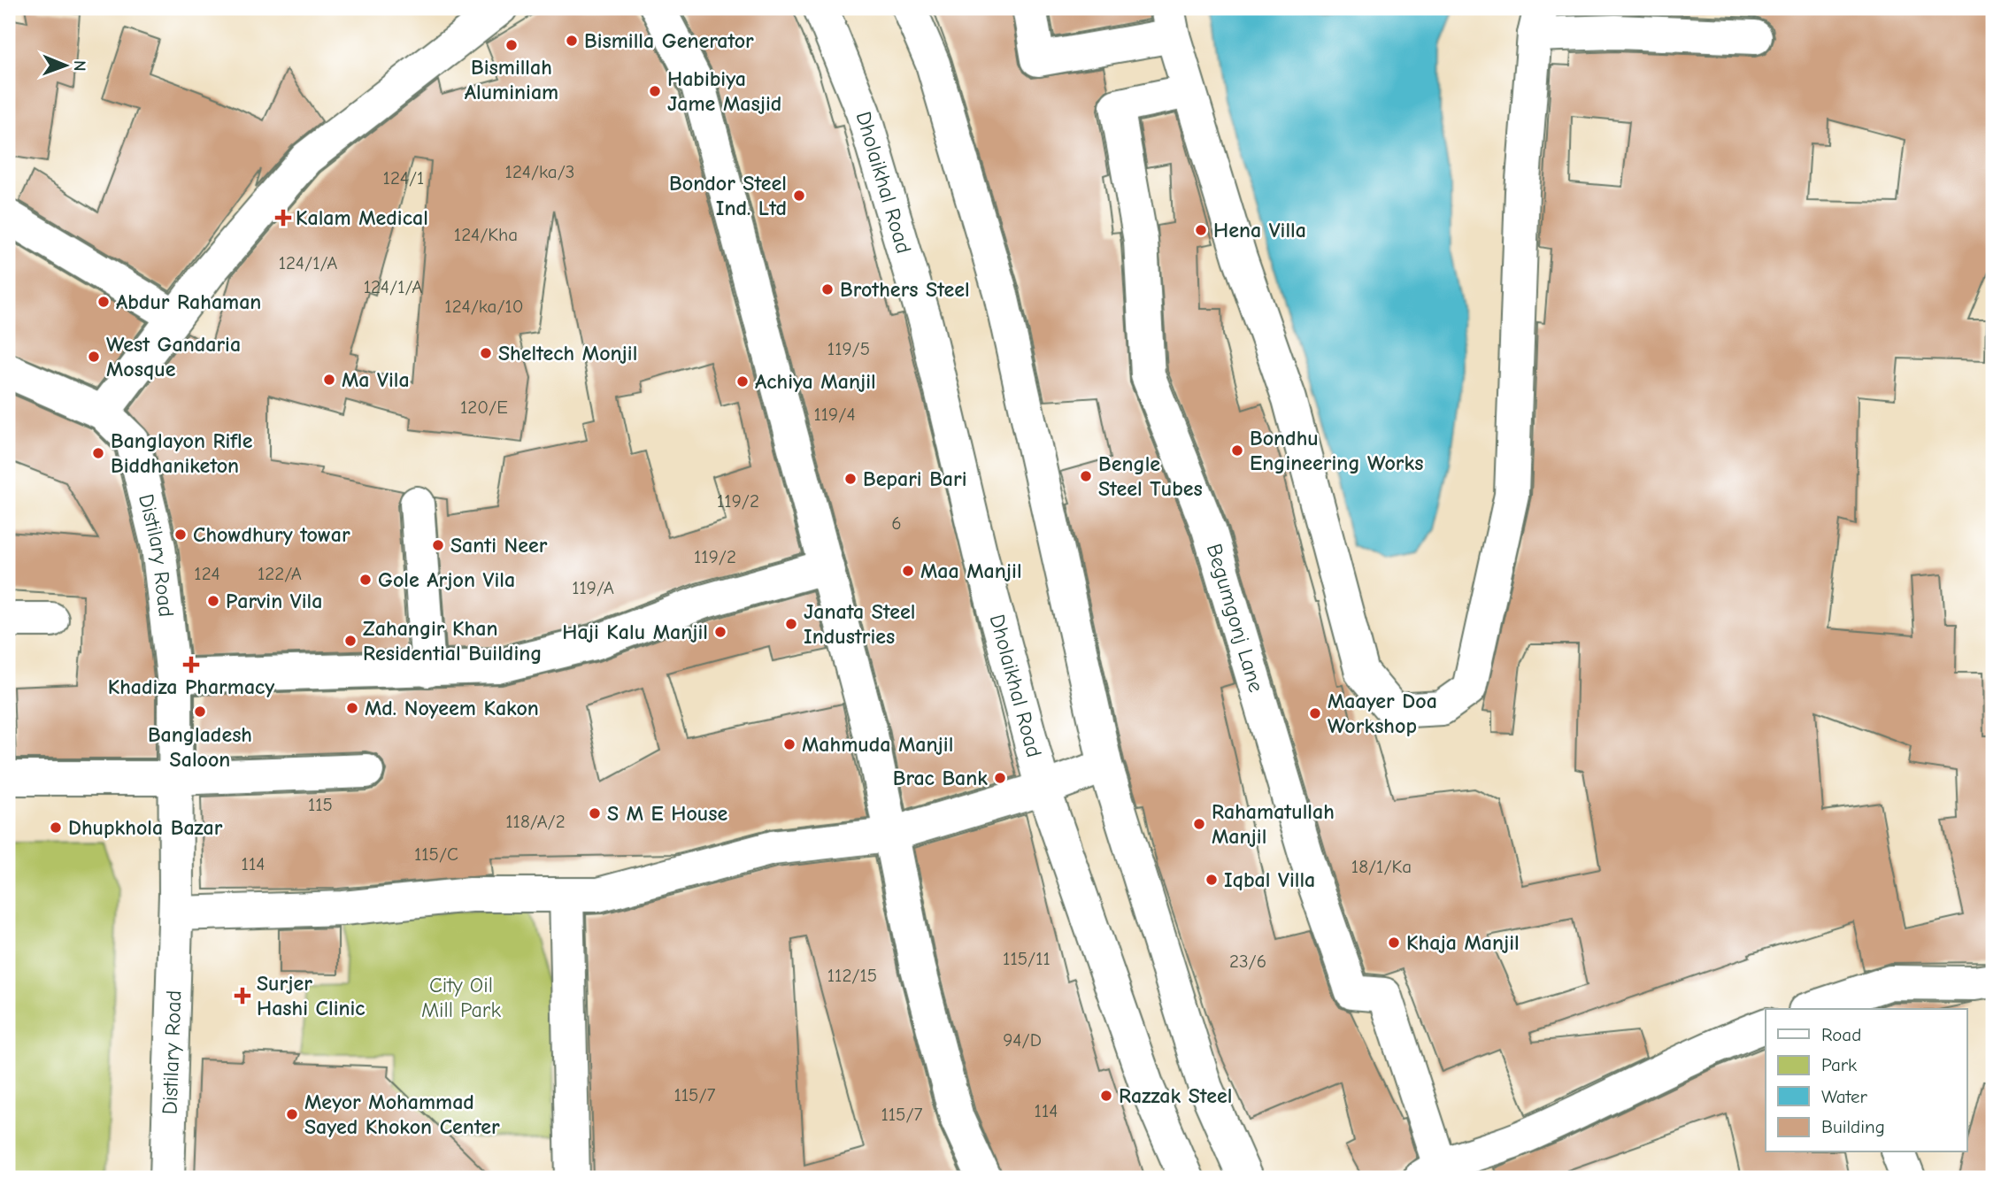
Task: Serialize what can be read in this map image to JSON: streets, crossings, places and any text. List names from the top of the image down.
{
  "streets": {
    "street": ["Dholaikhal Road", "Distilary Road", "Begumgonj Lane"]
  },
  "parks": ["City Oil Mill Park"],
  "places": {
    "other": [
      "Bismilla Generator",
      "Bismillah Aluminiam",
      "Habibiya Jame Masjid",
      "Bondor Steel Ind. Ltd",
      "Hena Villa",
      "Brothers Steel",
      "Abdur Rahaman",
      "Sheltech Monjil",
      "West Gandaria Mosque",
      "Ma Vila",
      "Achiya Manjil",
      "Bondhu Engineering Works",
      "Banglayon Rifle Biddhaniketon",
      "Bengle Steel Tubes",
      "Bepari Bari",
      "Chowdhury towar",
      "Santi Neer",
      "Maa Manjil",
      "Gole Arjon Vila",
      "Parvin Vila",
      "Janata Steel Industries",
      "Haji Kalu Manjil",
      "Zahangir Khan Residential Building",
      "Md. Noyeem Kakon",
      "Bangladesh Saloon",
      "Maayer Doa Workshop",
      "Mahmuda Manjil",
      "Brac Bank",
      "S M E House",
      "Rahamatullah Manjil",
      "Dhupkhola Bazar",
      "Iqbal Villa",
      "Khaja Manjil",
      "Razzak Steel",
      "Meyor Mohammad Sayed Khokon Center"
    ],
    "health": ["Kalam Medical", "Khadiza Pharmacy", "Surjer Hashi Clinic"]
  },
  "house_numbers": [
    "124/ka/3",
    "124/1",
    "124/Kha",
    "124/1/A",
    "124/1/A",
    "124/ka/10",
    "119/5",
    "120/E",
    "119/4",
    "119/2",
    "6",
    "119/2",
    "124",
    "122/A",
    "119/A",
    "115",
    "118/A/2",
    "115/C",
    "114",
    "18/1/Ka",
    "115/11",
    "23/6",
    "112/15",
    "94/D",
    "115/7",
    "114",
    "115/7"
  ],
  "legend": [
    "Road",
    "Park",
    "Water",
    "Building"
  ],
  "north": "right"
}
